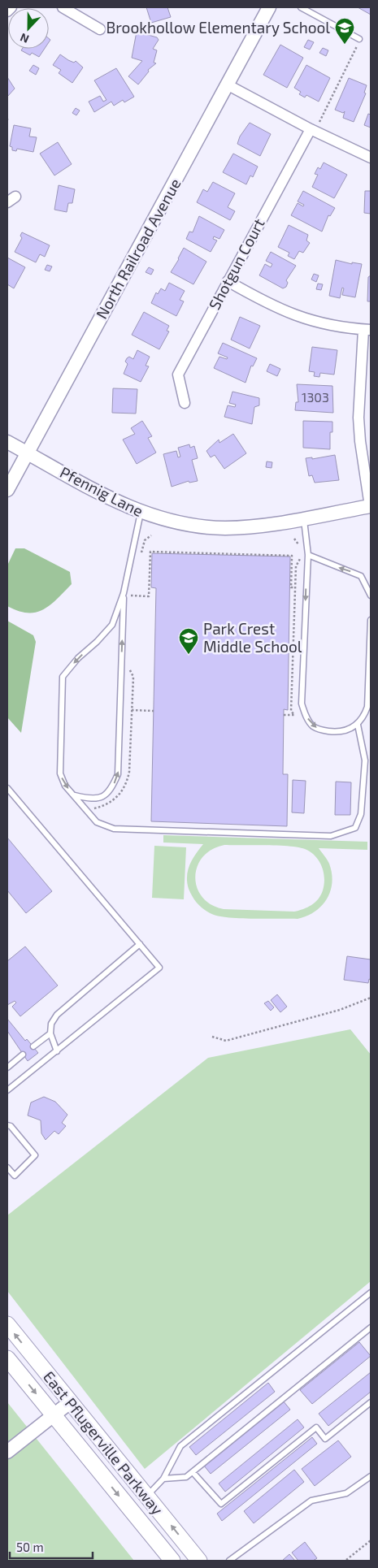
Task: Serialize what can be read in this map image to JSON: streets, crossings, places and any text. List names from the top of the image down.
{
  "streets": {
    "main road": ["East Pflugerville Parkway"],
    "street": ["North Railroad Avenue", "Shotgun Court", "Pfennig Lane"]
  },
  "crossings": [
    ["North Railroad Avenue", "Pfennig Lane"]
  ],
  "places": {
    "school or university": ["Brookhollow Elementary School", "Park Crest Middle School"]
  },
  "house_numbers": ["1303"],
  "scale_bar": "50 m",
  "north": "bottom"
}
